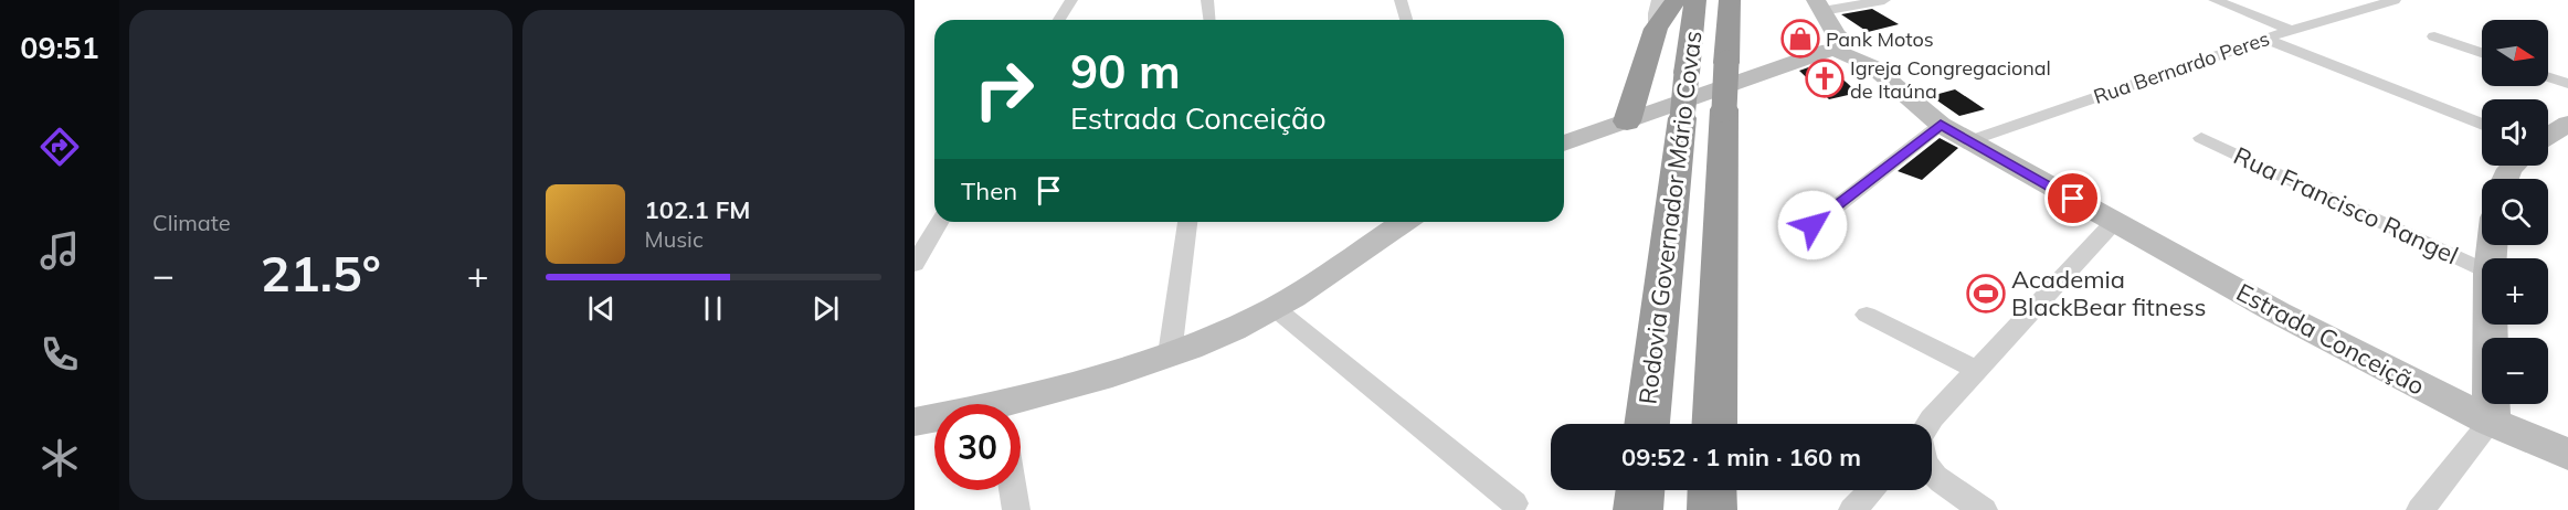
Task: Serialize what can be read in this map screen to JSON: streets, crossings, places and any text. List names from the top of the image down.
{
  "streets": {
    "highway": ["Rodovia Governador Mário Covas"],
    "street": ["Rua Bernardo Peres", "Rua Francisco Rangel", "Estrada Conceição"]
  },
  "crossings": [
    ["Rua Bernardo Peres", "Estrada Conceição"]
  ],
  "places": {
    "shop": ["Pank Motos"],
    "church": ["Igreja Congregacional de Itaúna"],
    "sports": ["Academia BlackBear fitness"]
  },
  "north": "right",
  "page": {
    "tabs": "09:51",
    "tile": "Climate",
    "map_buttons": ["+", "−"],
    "turn": ["90 m", "Estrada Conceição"],
    "then": "Then",
    "song": ["102.1 FM", "Music"],
    "heat": ["−", "21.5°", "+"],
    "limit": "30",
    "trip": "09:52 · 1 min · 160 m"
  }
}
